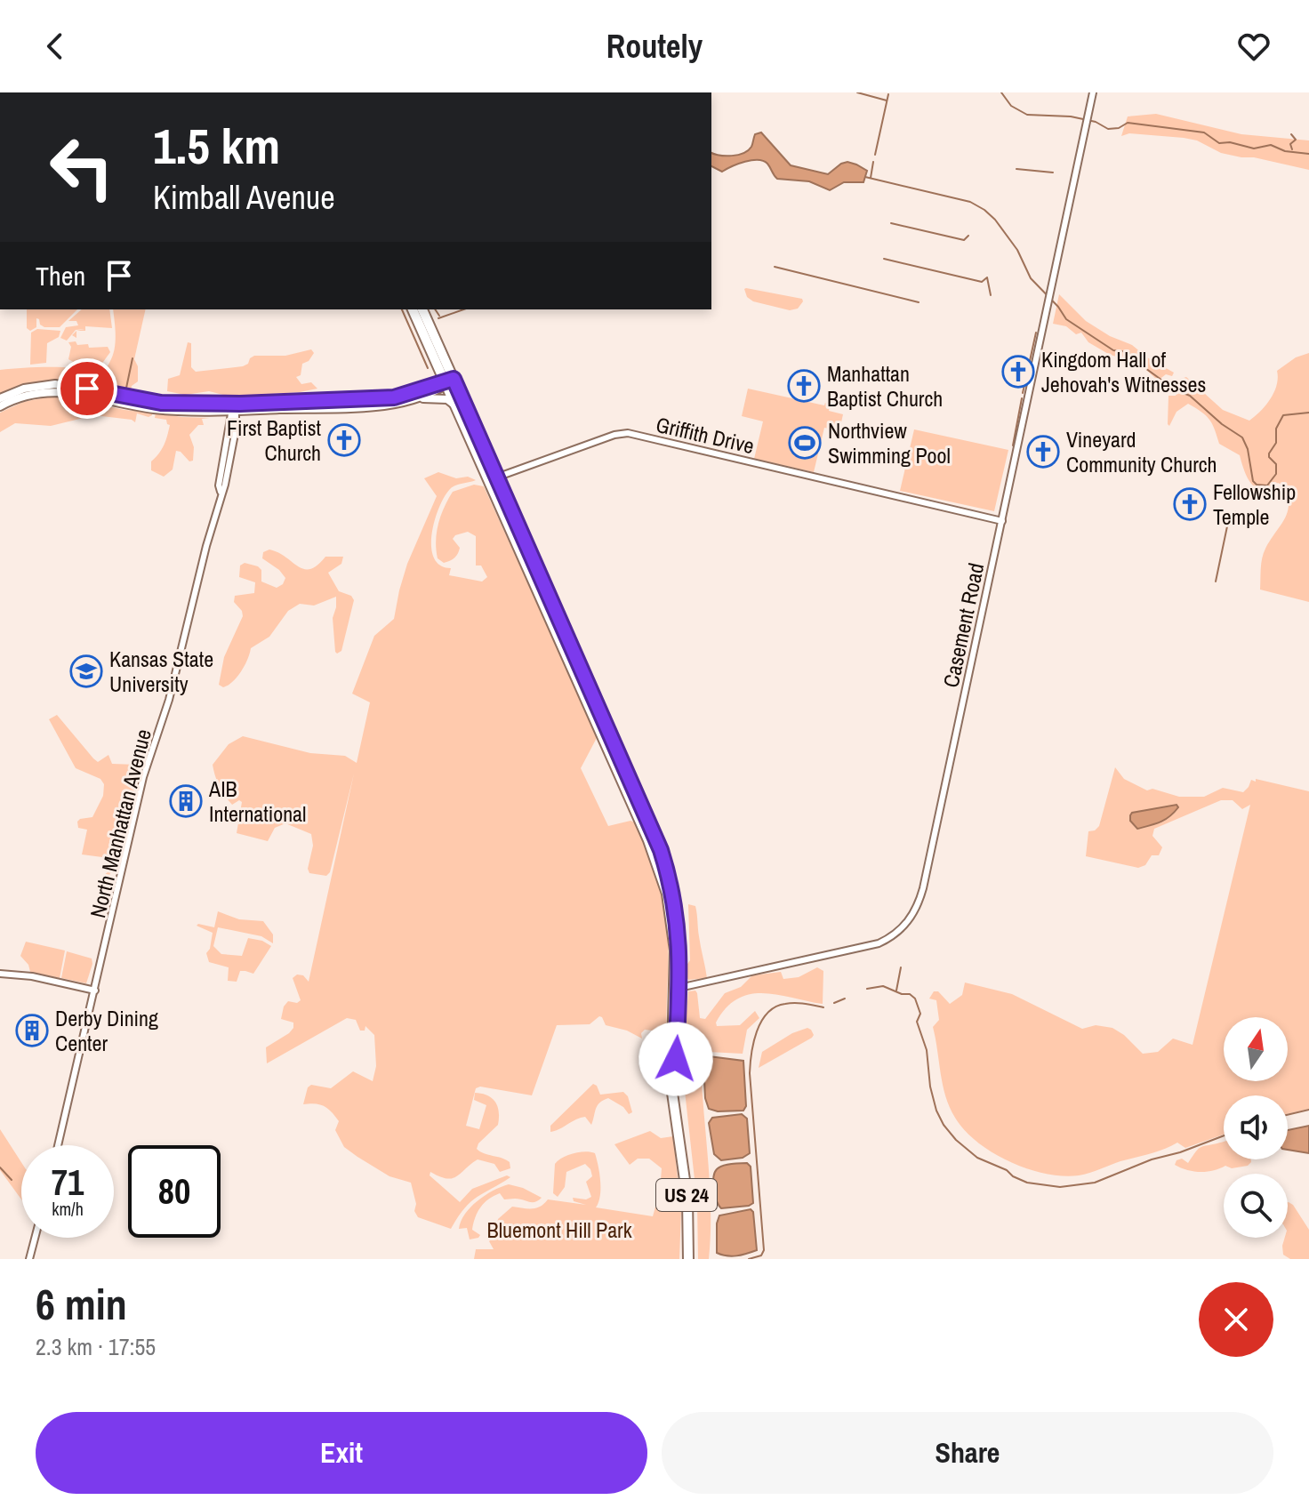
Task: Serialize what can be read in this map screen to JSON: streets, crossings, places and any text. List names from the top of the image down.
{
  "streets": {
    "highway": ["US 24"],
    "street": ["Griffith Drive", "Casement Road", "North Manhattan Avenue"]
  },
  "crossings": [
    ["Griffith Drive", "Casement Road"],
    ["Griffith Drive", "US 24"],
    ["Casement Road", "US 24"]
  ],
  "parks": ["Bluemont Hill Park"],
  "places": {
    "church": [
      "Kingdom Hall of Jehovah's Witnesses",
      "Manhattan Baptist Church",
      "First Baptist Church",
      "Vineyard Community Church",
      "Fellowship Temple"
    ],
    "sports": ["Northview Swimming Pool"],
    "school or university": ["Kansas State University"],
    "building": ["AIB International", "Derby Dining Center"]
  },
  "north": "top",
  "page": {
    "header": "Routely",
    "turn": ["1.5 km", "Kimball Avenue"],
    "then": "Then",
    "speed": "71 km/h",
    "limit": "80",
    "heading": ["6 min", "2.3 km · 17:55"],
    "buttons": ["Exit", "Share"]
  }
}
